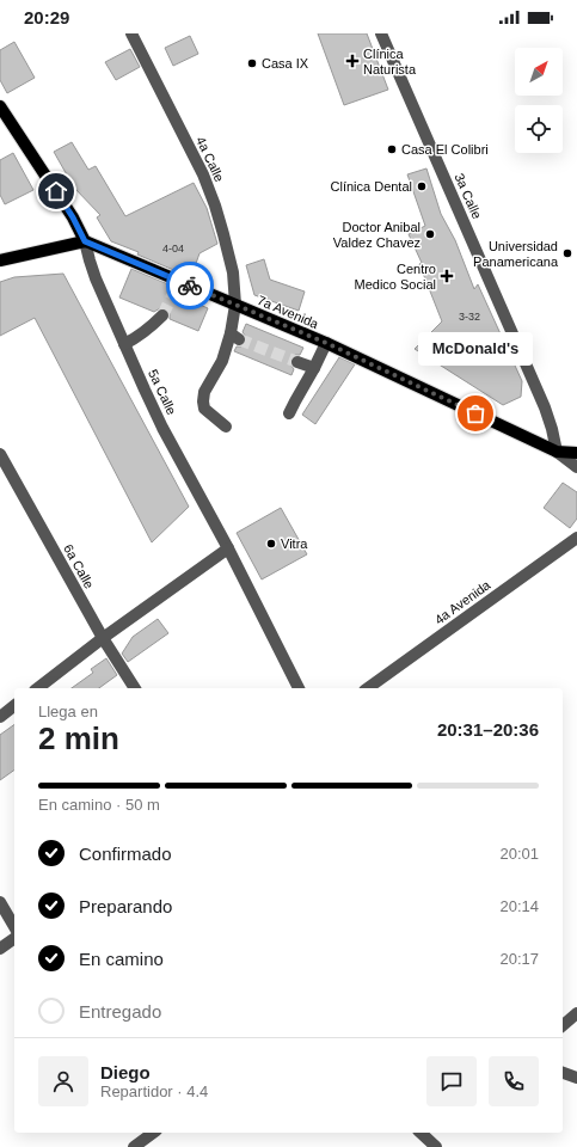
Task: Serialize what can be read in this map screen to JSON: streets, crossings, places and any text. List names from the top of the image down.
{
  "streets": {
    "main road": ["7a Avenida", "5a Calle"],
    "street": [
      "4a Calle",
      "3a Calle",
      "6a Calle",
      "4a Avenida"
    ]
  },
  "crossings": [
    ["4a Calle", "7a Avenida"],
    ["3a Calle", "7a Avenida"],
    ["7a Avenida", "5a Calle"]
  ],
  "places": {
    "health": ["Clínica Naturista", "Centro Medico Social"],
    "other": [
      "Casa IX",
      "Casa El Colibri",
      "Clínica Dental",
      "Doctor Anibal Valdez Chavez",
      "Universidad Panamericana",
      "McDonald's",
      "Vitra"
    ]
  },
  "house_numbers": ["4-04", "3-32"],
  "north": "top right",
  "page": {
    "status": "20:29",
    "bubble": "McDonald's",
    "heading": ["2 min", "Llega en", "20:31–20:36"],
    "panel": ["Diego", "Repartidor · 4.4"],
    "bar": "En camino · 50 m",
    "list": [
      ["Confirmado", "20:01"],
      ["Preparando", "20:14"],
      ["En camino", "20:17"],
      "Entregado"
    ]
  }
}
